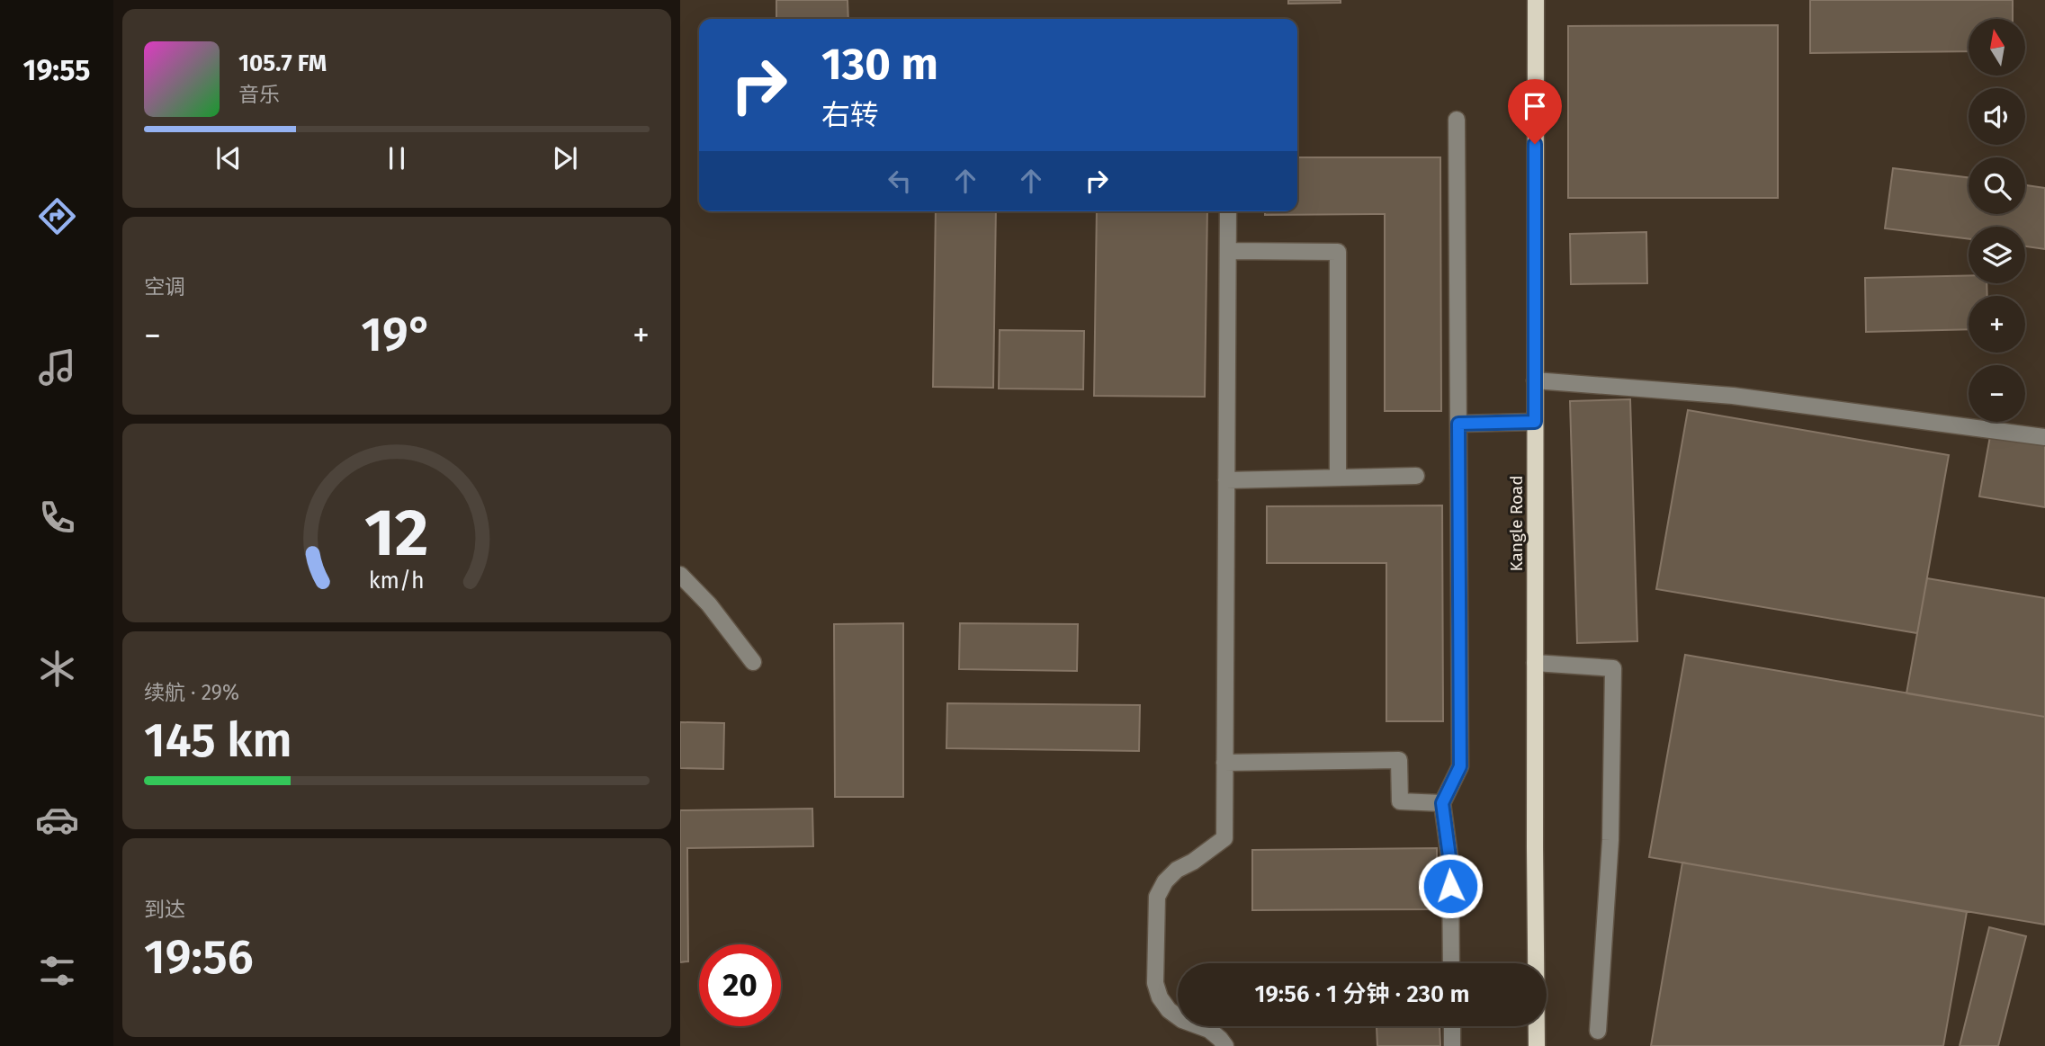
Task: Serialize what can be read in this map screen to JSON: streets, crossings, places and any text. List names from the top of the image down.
{
  "streets": {
    "main road": ["Kangle Road"]
  },
  "north": "top",
  "page": {
    "tabs": "19:55",
    "map_buttons": ["+", "−"],
    "turn": ["130 m", "右转"],
    "song": ["105.7 FM", "音乐"],
    "tile": [
      "空调",
      ["续航 · 29%", "145 km"],
      ["到达", "19:56"]
    ],
    "heat": ["−", "19°", "+"],
    "limit": "20",
    "trip": "19:56 · 1 分钟 · 230 m",
    "gauge": ["12", "km/h"]
  }
}
